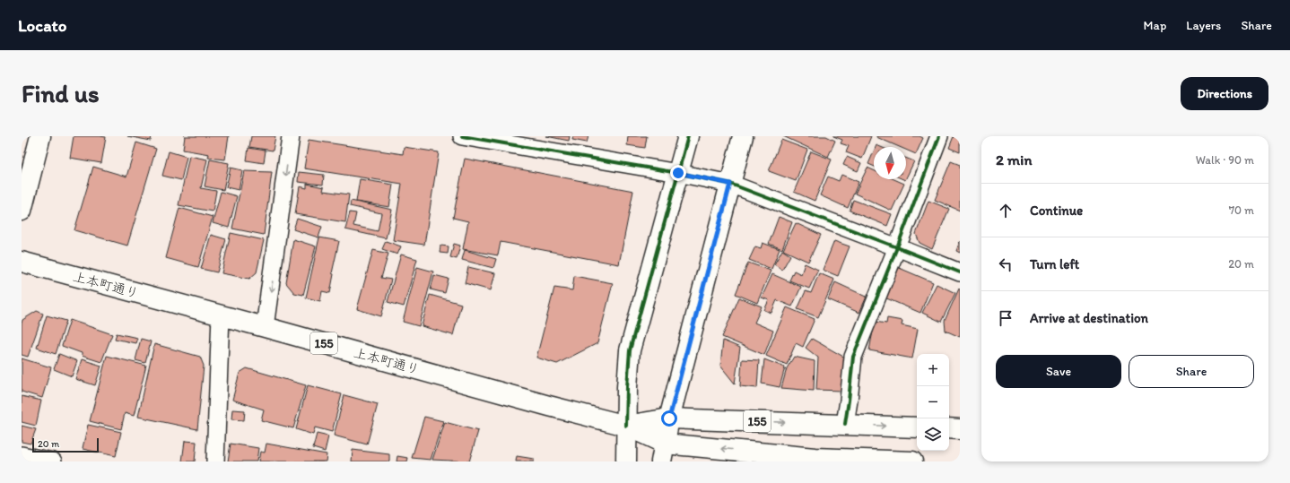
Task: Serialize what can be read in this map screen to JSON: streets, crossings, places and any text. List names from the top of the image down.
{
  "streets": {
    "main road": ["上本町通り", "155"]
  },
  "crossings": [
    ["上本町通り", "155"]
  ],
  "scale_bar": "20 m",
  "north": "bottom",
  "page": {
    "header": "Locato",
    "nav": ["Map", "Layers", "Share"],
    "buttons": [
      "Directions",
      ["Save", "Share"]
    ],
    "title": "Find us",
    "heading": ["2 min", "Walk · 90 m"],
    "list": [
      ["Continue", "70 m"],
      ["Turn left", "20 m"],
      "Arrive at destination"
    ],
    "map_buttons": ["+", "−"],
    "scale": "20 m"
  }
}
